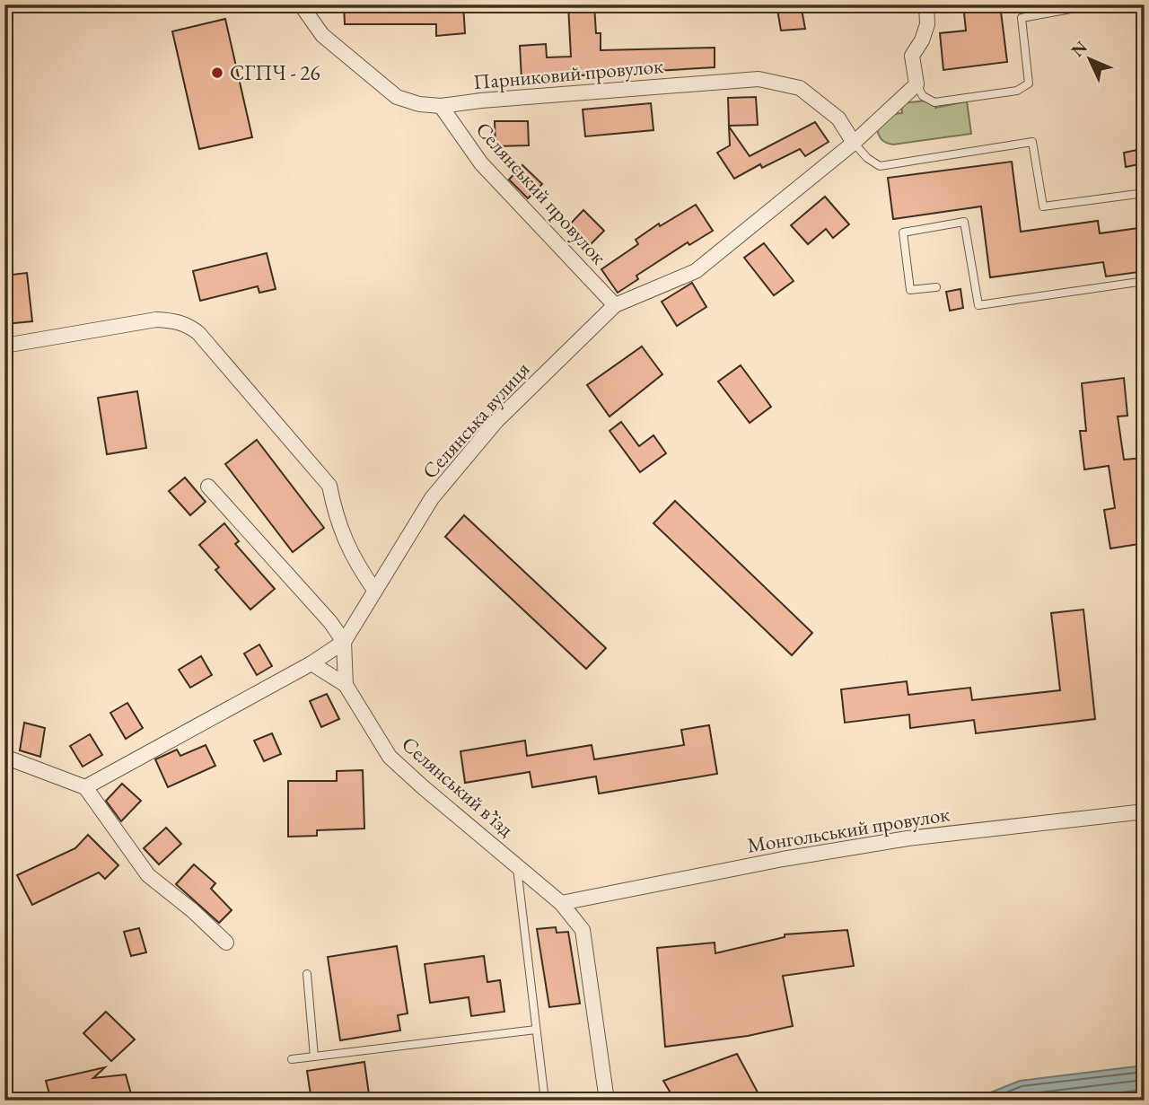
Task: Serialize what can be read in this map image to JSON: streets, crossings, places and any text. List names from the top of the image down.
{
  "streets": {
    "street": [
      "Парниковий провулок",
      "Селянський провулок",
      "Селянська вулиця",
      "Селянський вʼїзд",
      "Монгольський провулок"
    ]
  },
  "crossings": [
    ["Парниковий провулок", "Селянський провулок"],
    ["Парниковий провулок", "Селянська вулиця"],
    ["Селянський провулок", "Селянська вулиця"],
    ["Селянська вулиця", "Селянський вʼїзд"],
    ["Селянський вʼїзд", "Монгольський провулок"]
  ],
  "places": ["СГПЧ - 26"],
  "north": "top left"
}
